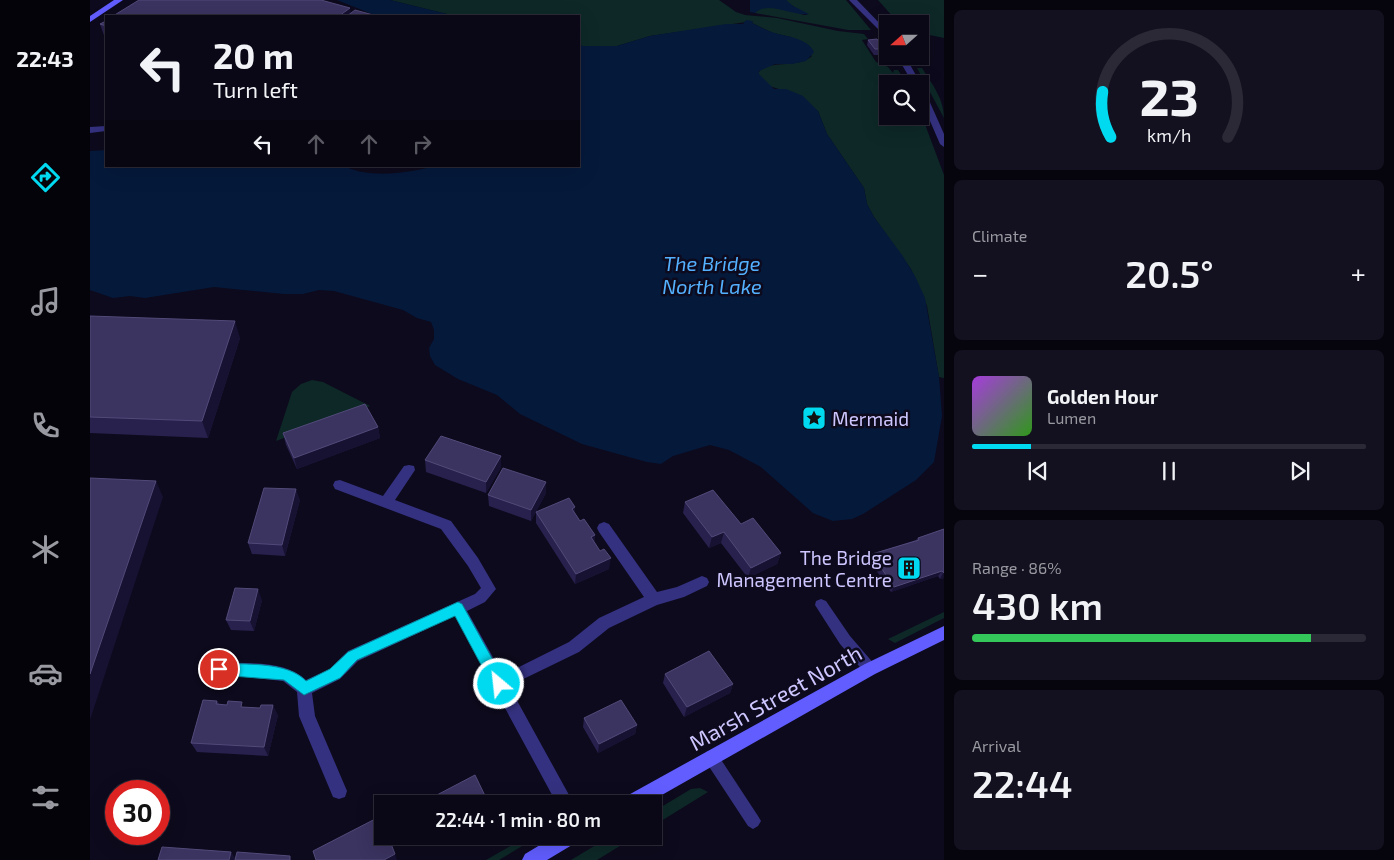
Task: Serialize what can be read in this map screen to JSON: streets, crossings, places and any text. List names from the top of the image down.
{
  "streets": {
    "street": ["Marsh Street North"]
  },
  "water": ["The Bridge North Lake"],
  "places": {
    "place": ["Mermaid"],
    "building": ["The Bridge Management Centre"]
  },
  "north": "left",
  "page": {
    "tabs": "22:43",
    "turn": ["20 m", "Turn left"],
    "tile": [
      "Climate",
      ["Range · 86%", "430 km"],
      ["Arrival", "22:44"]
    ],
    "heat": ["−", "20.5°", "+"],
    "song": ["Golden Hour", "Lumen"],
    "limit": "30",
    "trip": "22:44 · 1 min · 80 m",
    "gauge": ["23", "km/h"]
  }
}
